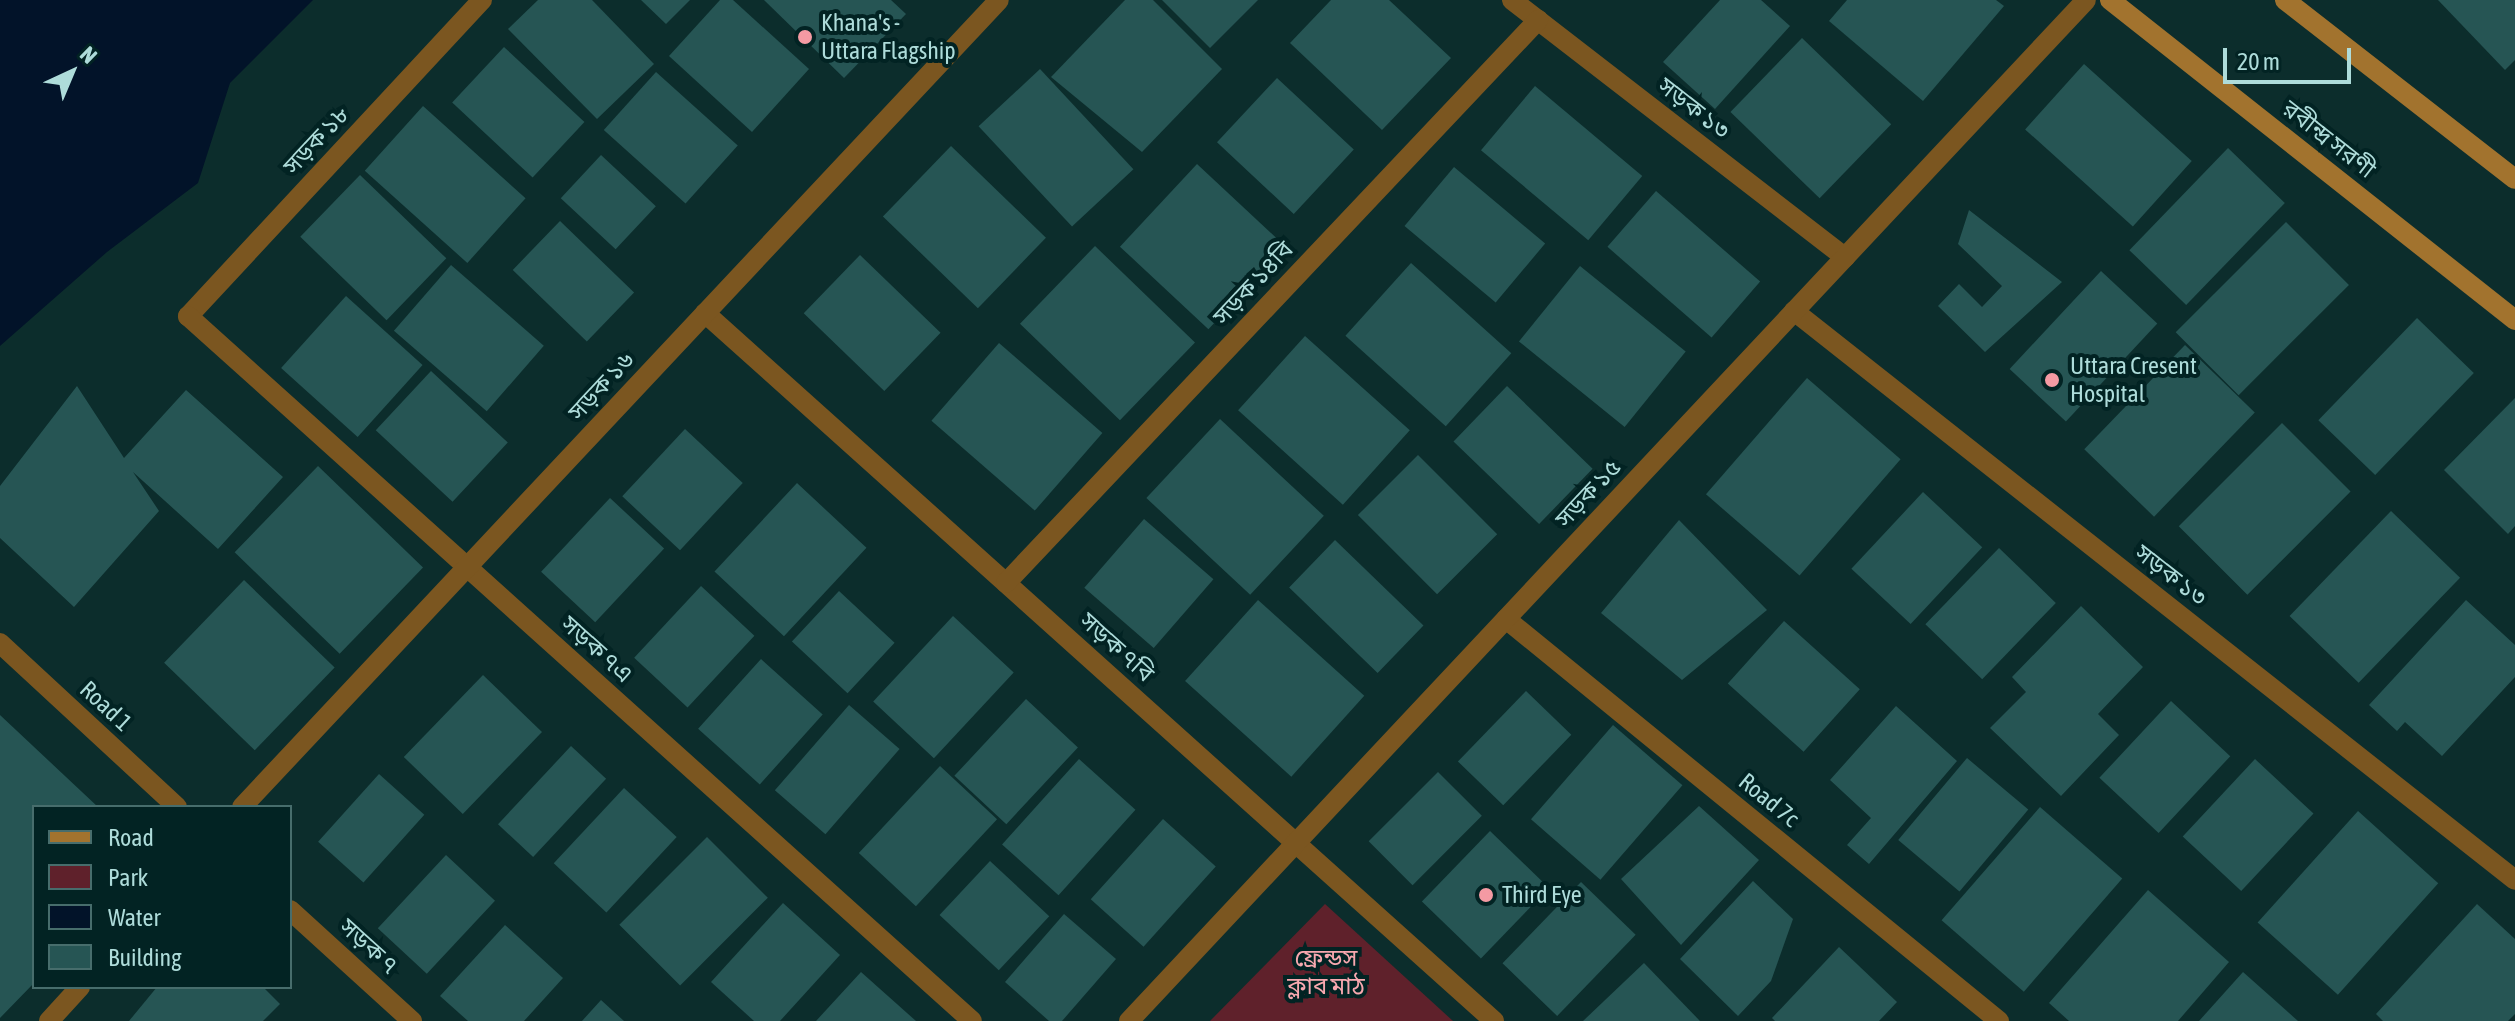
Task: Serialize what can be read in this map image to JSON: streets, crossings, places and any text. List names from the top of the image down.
{
  "streets": {
    "street": [
      "সড়ক ১৩",
      "রবীন্দ্র সরণী",
      "সড়ক ১৮",
      "সড়ক ১৪বি",
      "সড়ক ১৬",
      "সড়ক ১৫",
      "সড়ক ৭বি",
      "সড়ক ৭এ",
      "Road 1",
      "Road 7c",
      "সড়ক ৭"
    ]
  },
  "crossings": [
    ["সড়ক ১৩", "সড়ক ১৪বি"],
    ["সড়ক ১৩", "সড়ক ১৫"],
    ["সড়ক ১৮", "সড়ক ৭এ"],
    ["সড়ক ১৪বি", "সড়ক ৭বি"],
    ["সড়ক ১৬", "সড়ক ৭বি"],
    ["সড়ক ১৬", "সড়ক ৭এ"],
    ["সড়ক ১৫", "সড়ক ৭বি"],
    ["সড়ক ১৫", "Road 7c"]
  ],
  "parks": ["ফ্রেন্ডস ক্লাব মাঠ"],
  "places": ["Khana's - Uttara Flagship", "Uttara Cresent Hospital", "Third Eye"],
  "legend": [
    "Road",
    "Park",
    "Water",
    "Building"
  ],
  "scale_bar": "20 m",
  "north": "top right"
}
